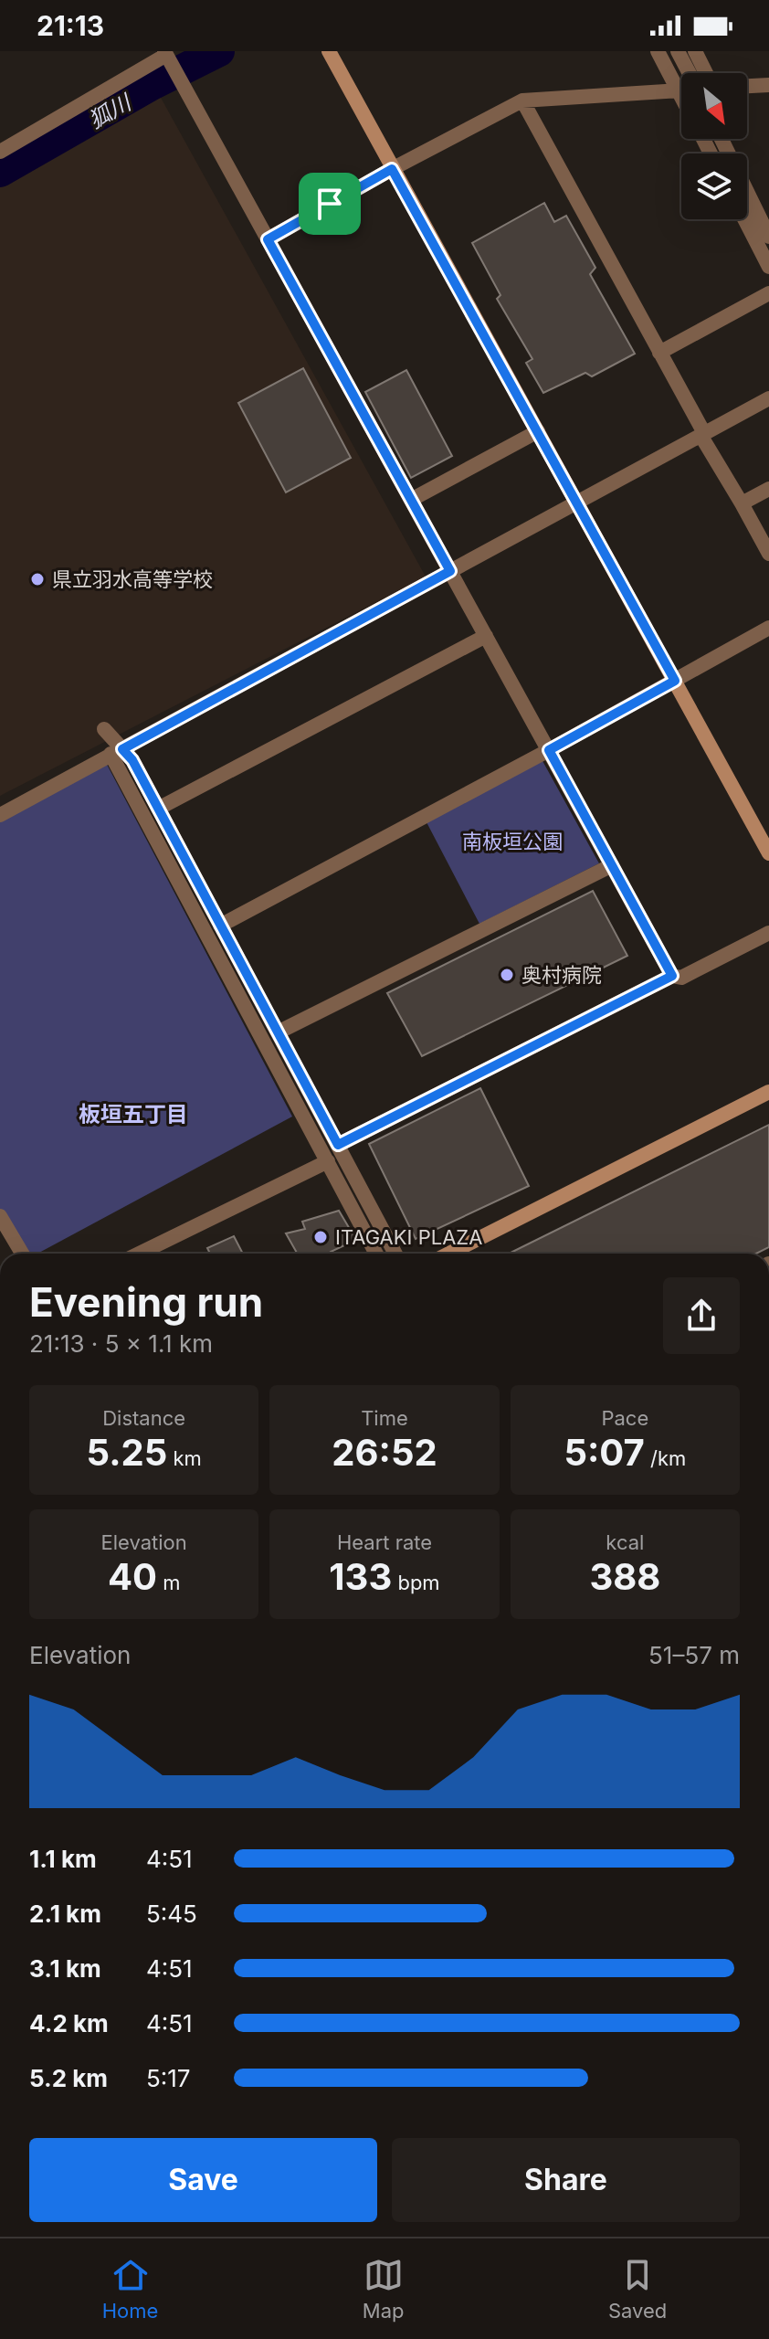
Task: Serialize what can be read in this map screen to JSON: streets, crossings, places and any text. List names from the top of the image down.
{
  "districts": ["板垣五丁目"],
  "water": ["狐川"],
  "parks": ["南板垣公園"],
  "places": ["県立羽水高等学校", "奥村病院", "ITAGAKI PLAZA"],
  "north": "bottom right",
  "page": {
    "status": "21:13",
    "heading": ["Evening run", "21:13 · 5 × 1.1 km"],
    "stats": [
      ["Distance", "5.25 km"],
      ["Time", "26:52"],
      ["Pace", "5:07 /km"],
      ["Elevation", "40 m"],
      ["Heart rate", "133 bpm"],
      ["kcal", "388"]
    ],
    "chart": ["Elevation", "51–57 m"],
    "list": [
      {
        "name": "1.1 km",
        "note": "4:51"
      },
      {
        "name": "2.1 km",
        "note": "5:45"
      },
      {
        "name": "3.1 km",
        "note": "4:51"
      },
      {
        "name": "4.2 km",
        "note": "4:51"
      },
      {
        "name": "5.2 km",
        "note": "5:17"
      }
    ],
    "buttons": ["Save", "Share"],
    "tabs": ["Home", "Map", "Saved"]
  }
}
